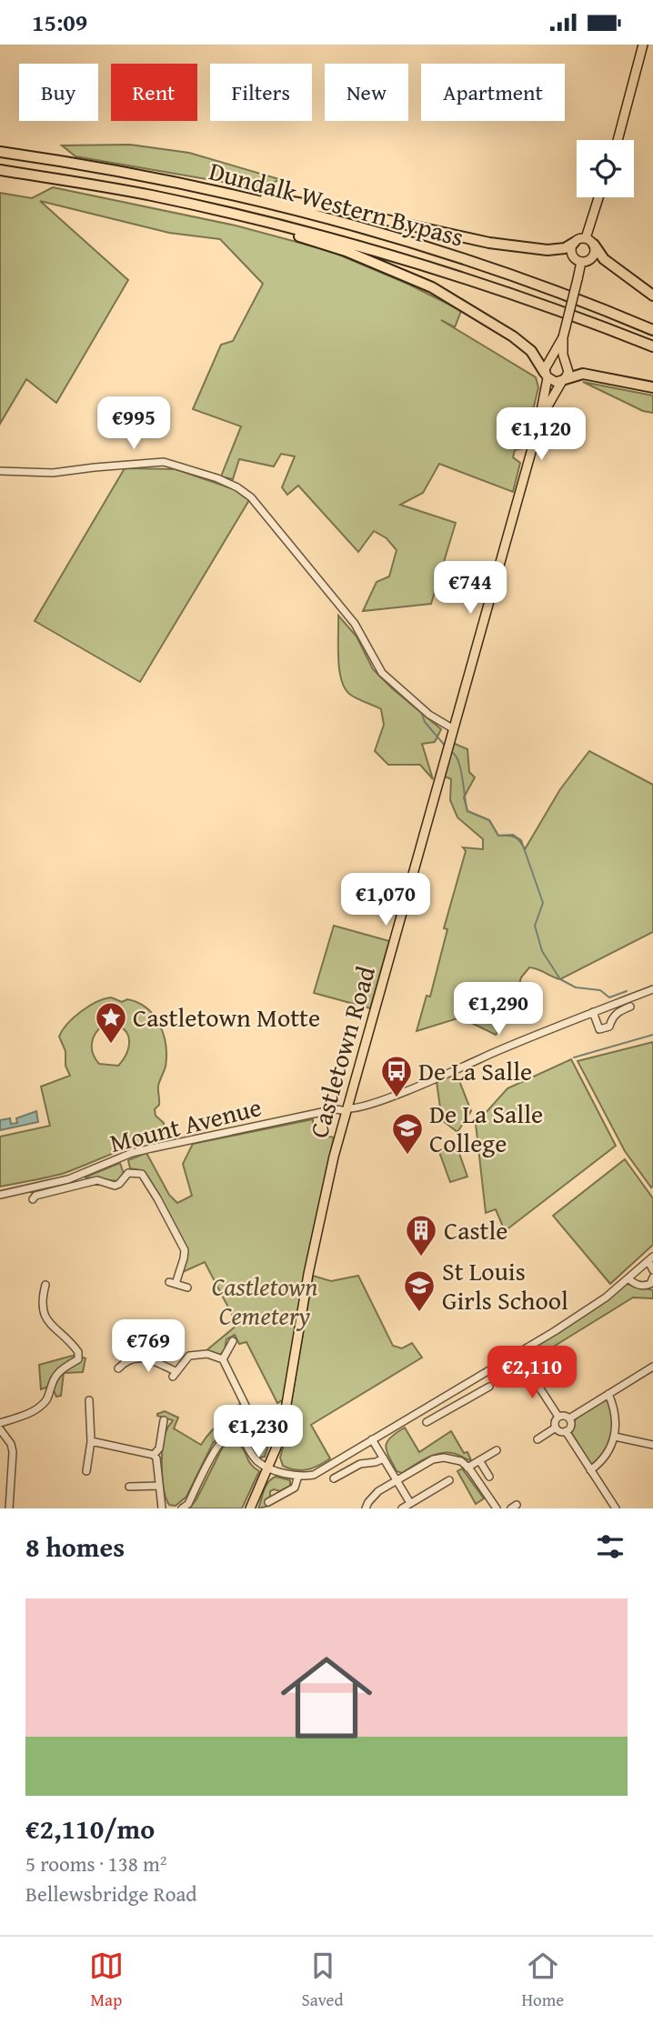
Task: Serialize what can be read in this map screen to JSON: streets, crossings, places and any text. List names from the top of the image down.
{
  "streets": {
    "highway": ["Dundalk Western Bypass"],
    "main road": ["Castletown Road"],
    "street": ["Mount Avenue"]
  },
  "crossings": [
    ["Castletown Road", "Mount Avenue"]
  ],
  "parks": ["Castletown Cemetery"],
  "places": {
    "place": ["Castletown Motte"],
    "bus stop": ["De La Salle"],
    "school or university": ["De La Salle College", "St Louis Girls School"],
    "building": ["Castle"]
  },
  "page": {
    "status": "15:09",
    "chip": [
      "Buy",
      "Rent",
      "Filters",
      "New",
      "Apartment"
    ],
    "price": [
      "€995",
      "€1,120",
      "€744",
      "€1,070",
      "€1,290",
      "€769",
      "€2,110",
      "€1,230"
    ],
    "heading": "8 homes",
    "list": [
      {
        "name": "€2,110/mo",
        "note": "5 rooms · 138 m² · Bellewsbridge Road"
      }
    ],
    "tabs": ["Map", "Saved", "Home"]
  }
}
